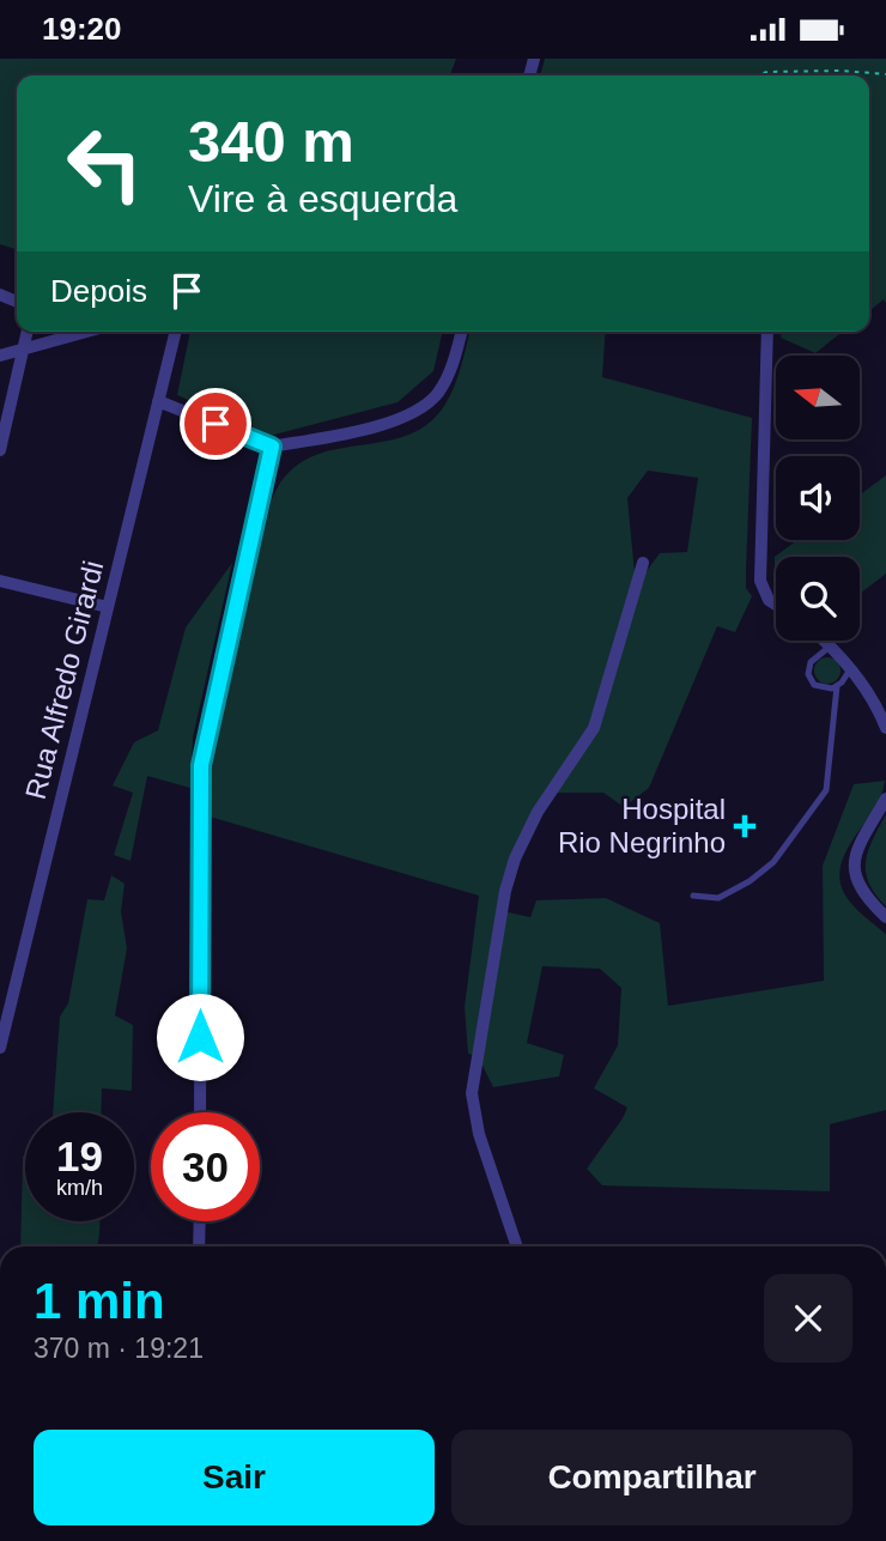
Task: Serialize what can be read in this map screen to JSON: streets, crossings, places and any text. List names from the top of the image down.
{
  "streets": {
    "street": ["Rua Alfredo Girardi"]
  },
  "places": {
    "health": ["Hospital Rio Negrinho"]
  },
  "north": "left",
  "page": {
    "status": "19:20",
    "turn": ["340 m", "Vire à esquerda"],
    "then": "Depois",
    "speed": "19 km/h",
    "limit": "30",
    "heading": ["1 min", "370 m · 19:21"],
    "buttons": ["Sair", "Compartilhar"]
  }
}
